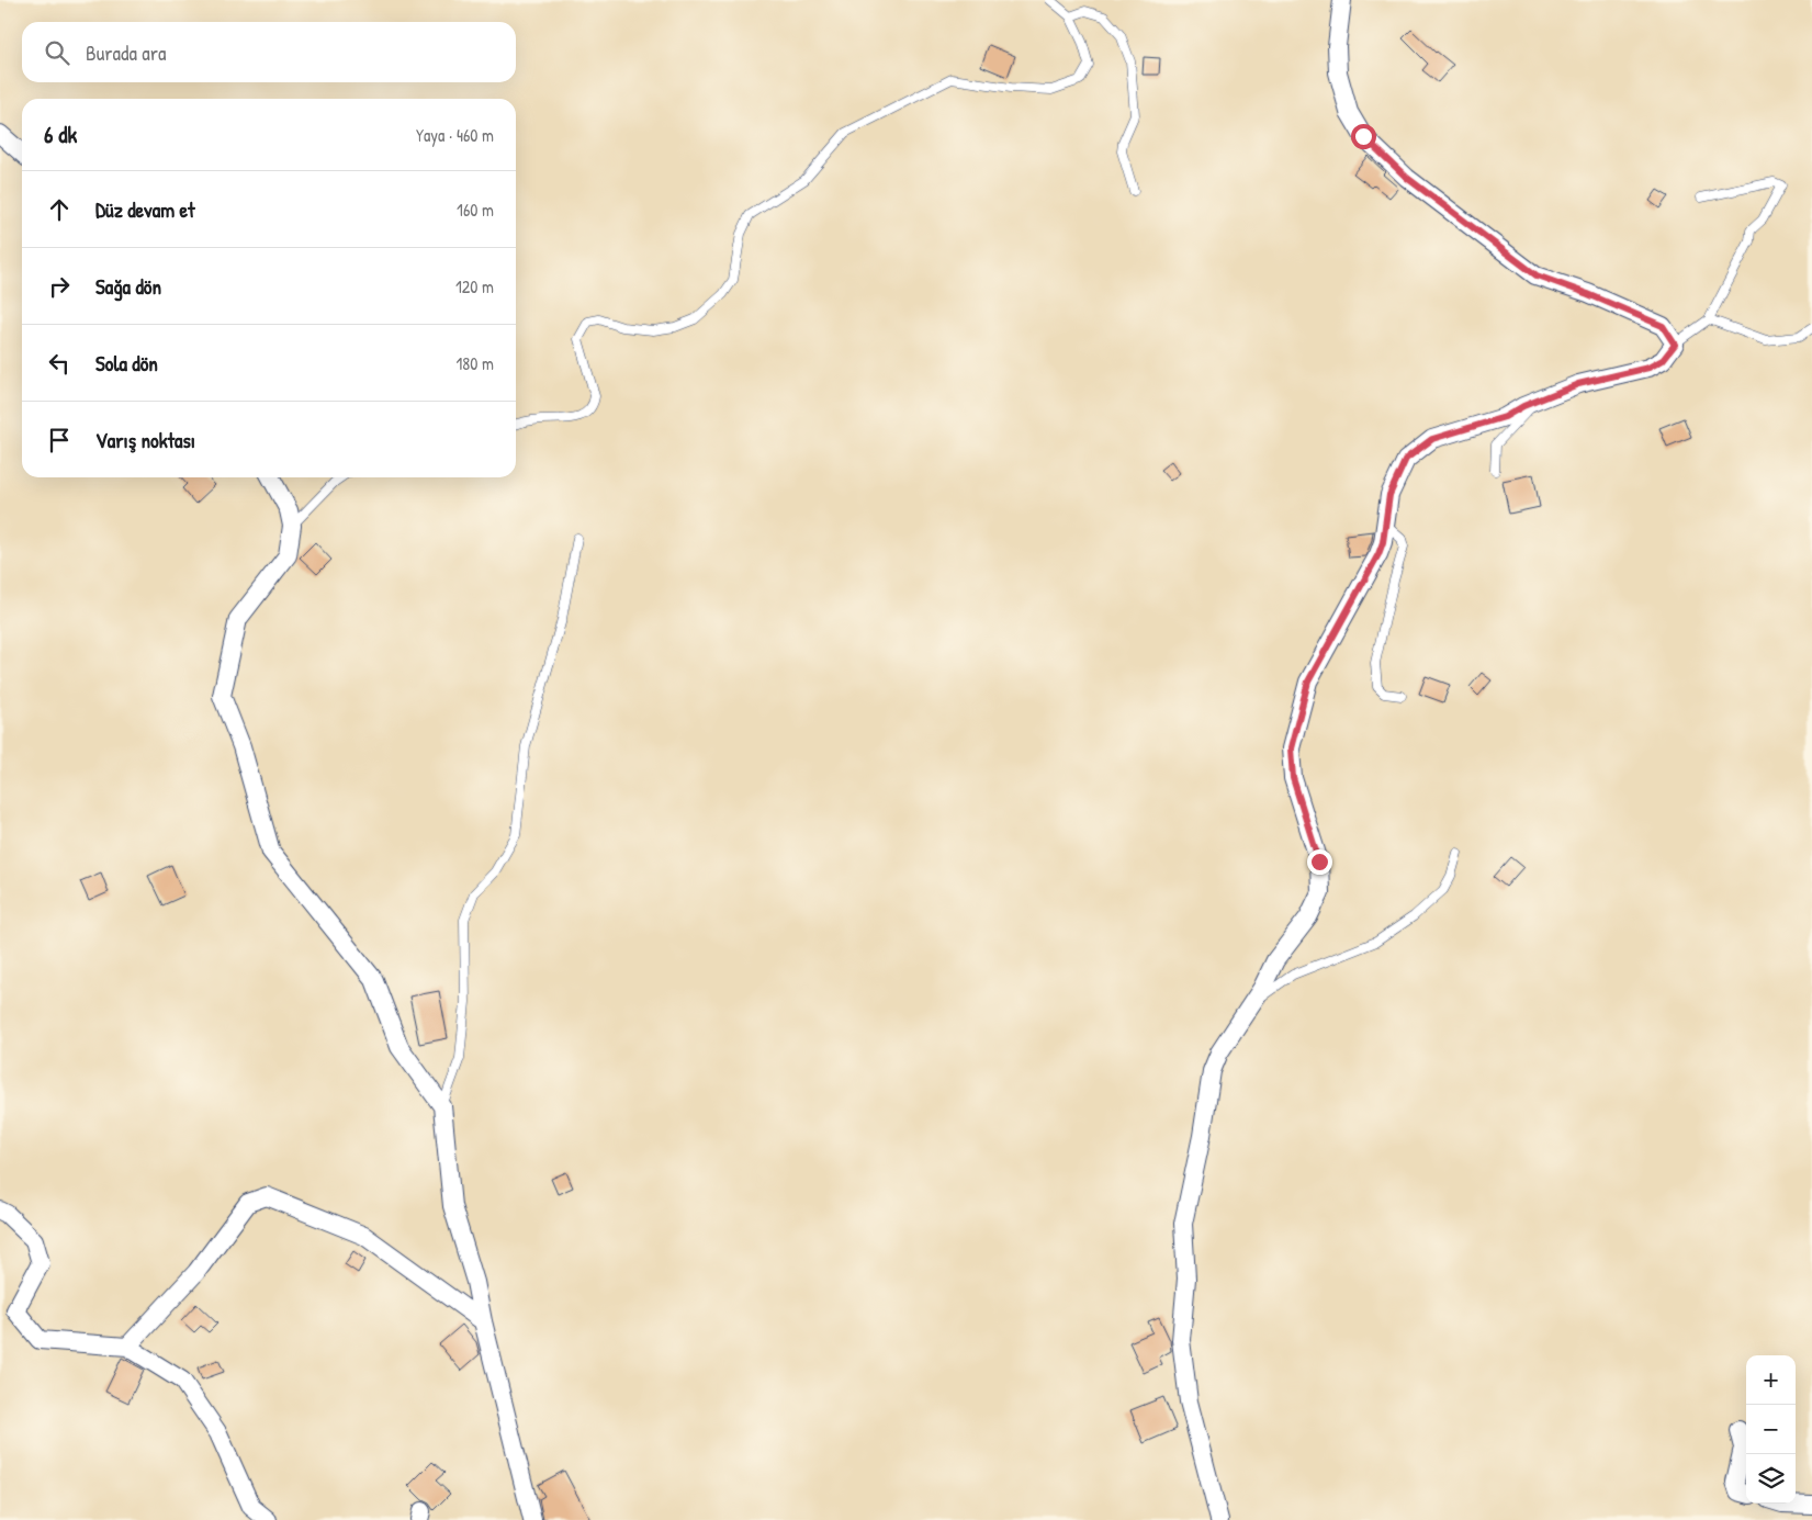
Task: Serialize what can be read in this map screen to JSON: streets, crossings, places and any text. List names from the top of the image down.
{
  "page": {
    "search": "Burada ara",
    "heading": ["6 dk", "Yaya · 460 m"],
    "list": [
      ["Düz devam et", "160 m"],
      ["Sağa dön", "120 m"],
      ["Sola dön", "180 m"],
      "Varış noktası"
    ],
    "map_buttons": ["+", "−"]
  }
}
